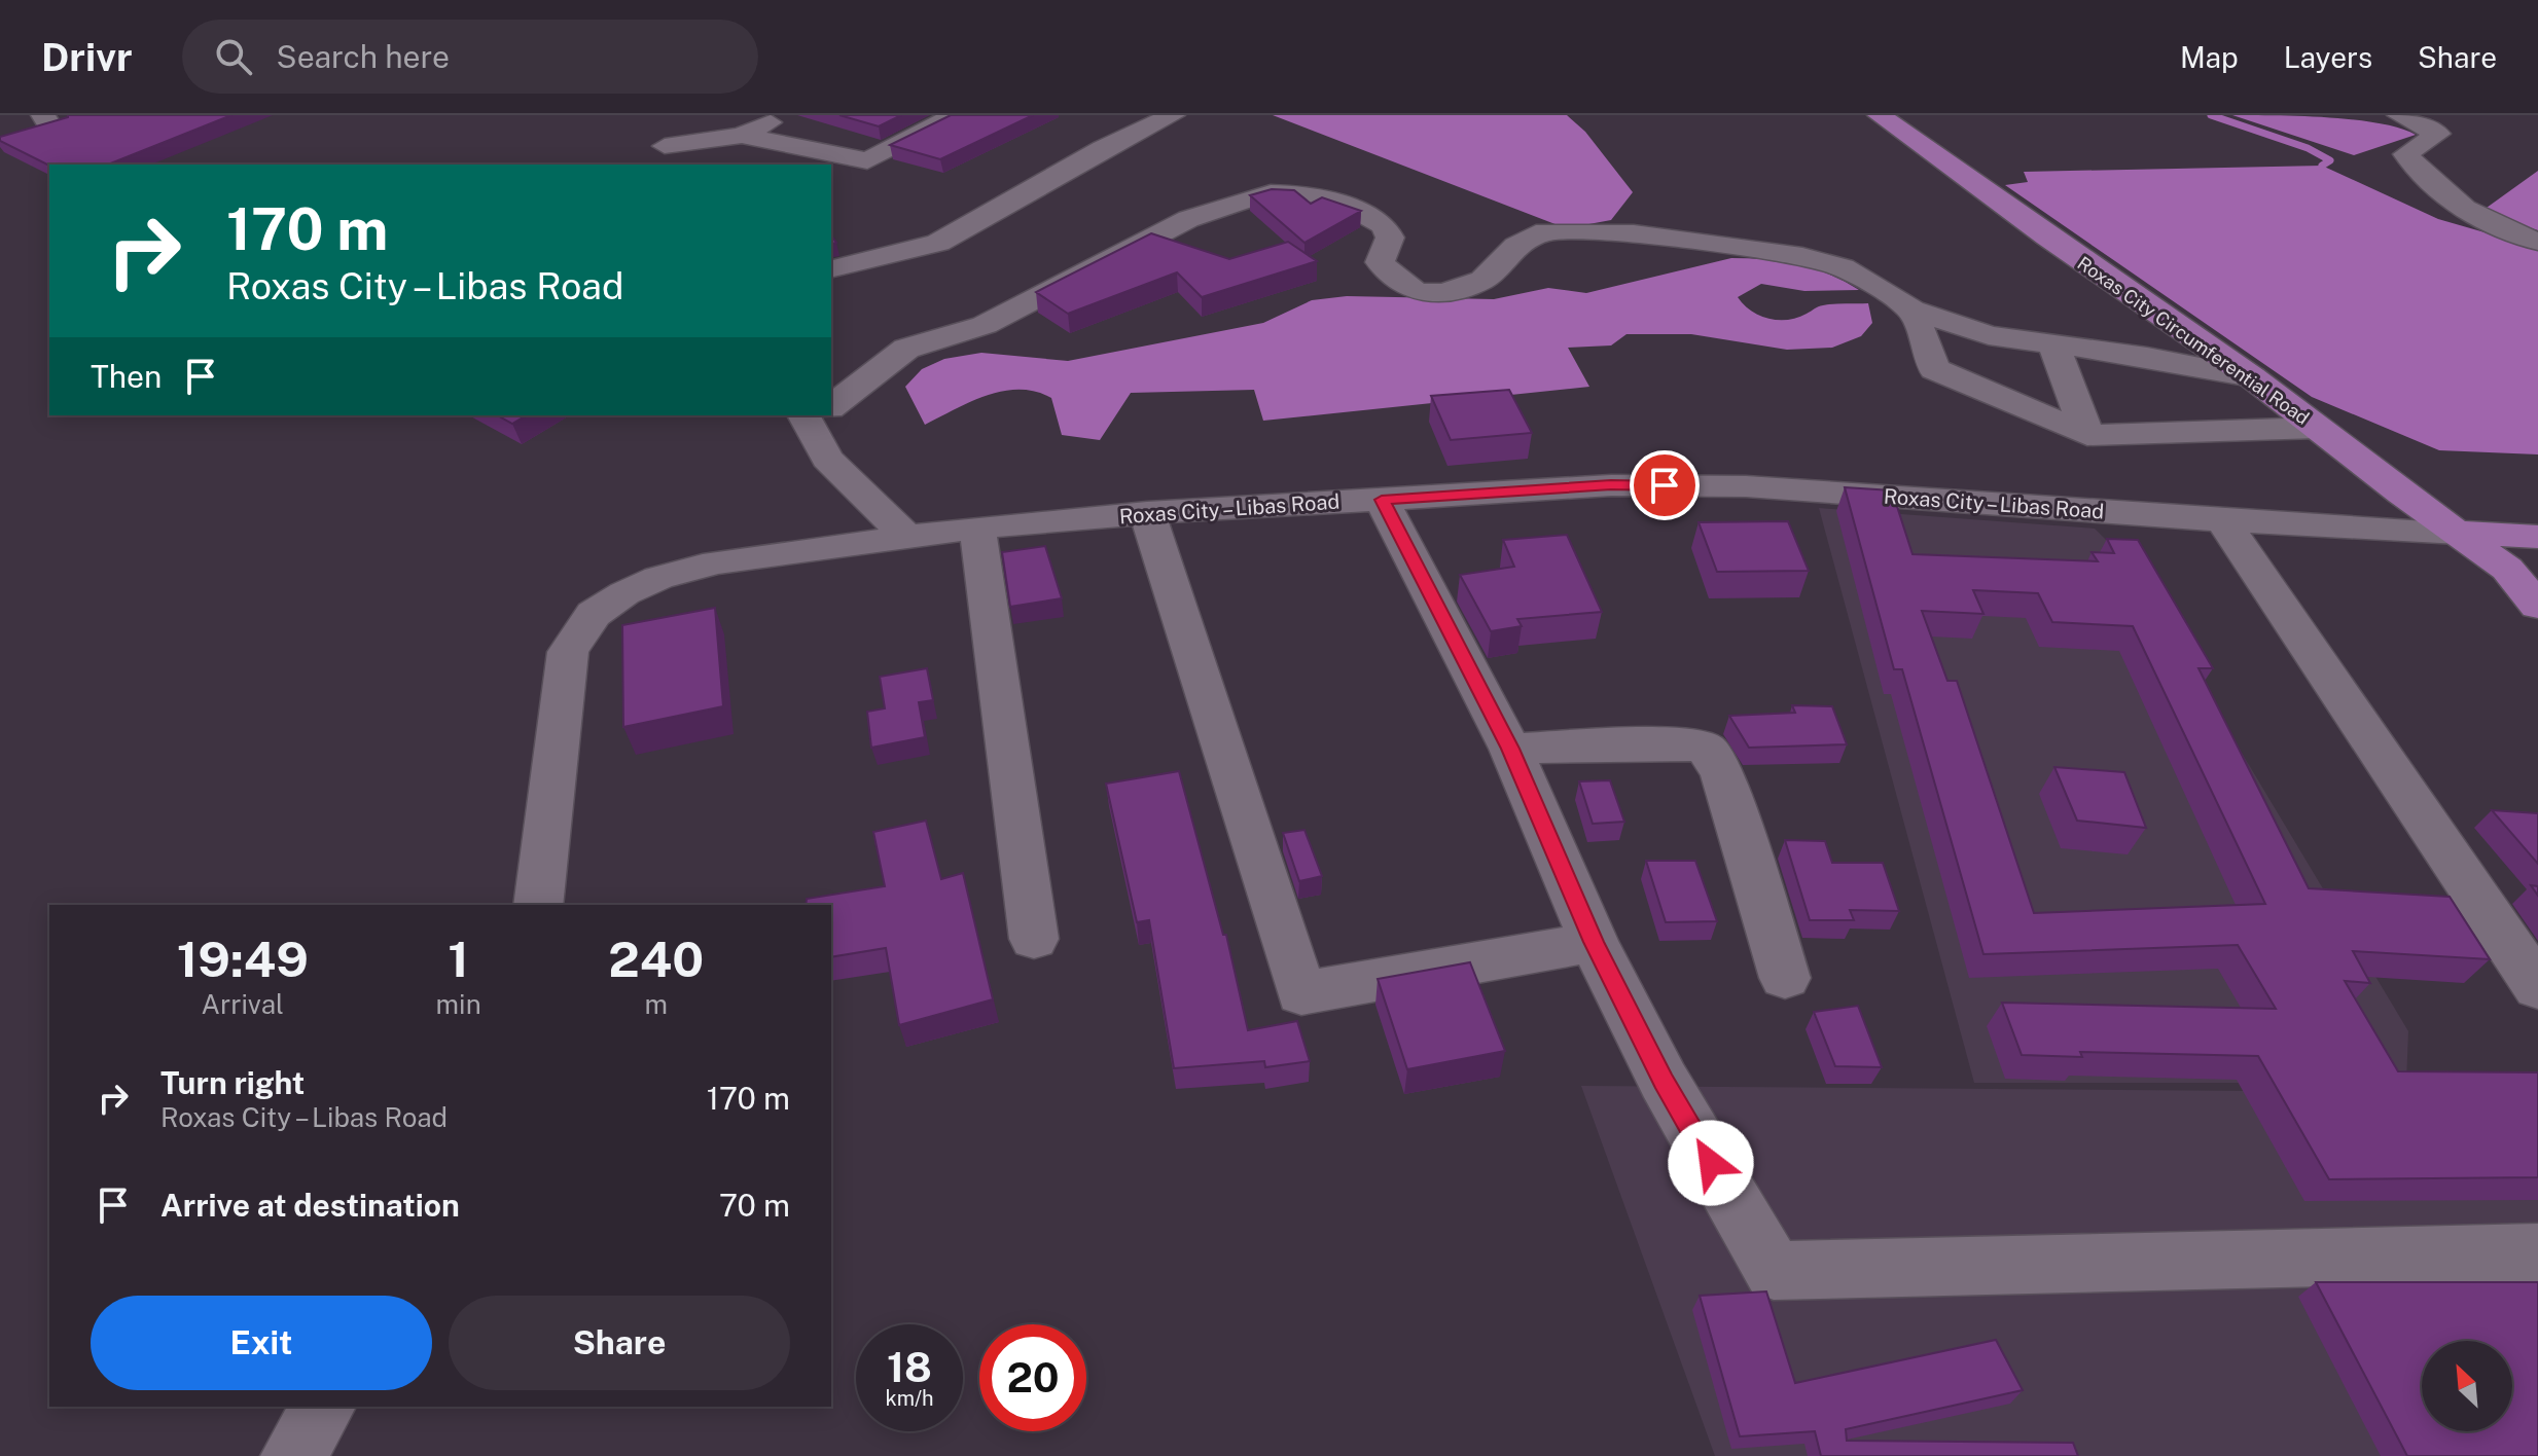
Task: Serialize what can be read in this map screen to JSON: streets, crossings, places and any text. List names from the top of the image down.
{
  "streets": {
    "main road": ["Roxas City Circumferential Road", "Roxas City – Libas Road"]
  },
  "crossings": [
    ["Roxas City Circumferential Road", "Roxas City – Libas Road"]
  ],
  "north": "top left",
  "page": {
    "header": "Drivr",
    "search": "Search here",
    "nav": ["Map", "Layers", "Share"],
    "turn": ["170 m", "Roxas City – Libas Road"],
    "then": "Then",
    "eta": [
      "19:49",
      "Arrival",
      "1",
      "min",
      "240",
      "m"
    ],
    "list": [
      {
        "name": "Turn right",
        "note": "Roxas City – Libas Road",
        "value": "170 m"
      },
      {
        "name": "Arrive at destination",
        "value": "70 m"
      }
    ],
    "buttons": ["Exit", "Share"],
    "speed": "18 km/h",
    "limit": "20"
  }
}
